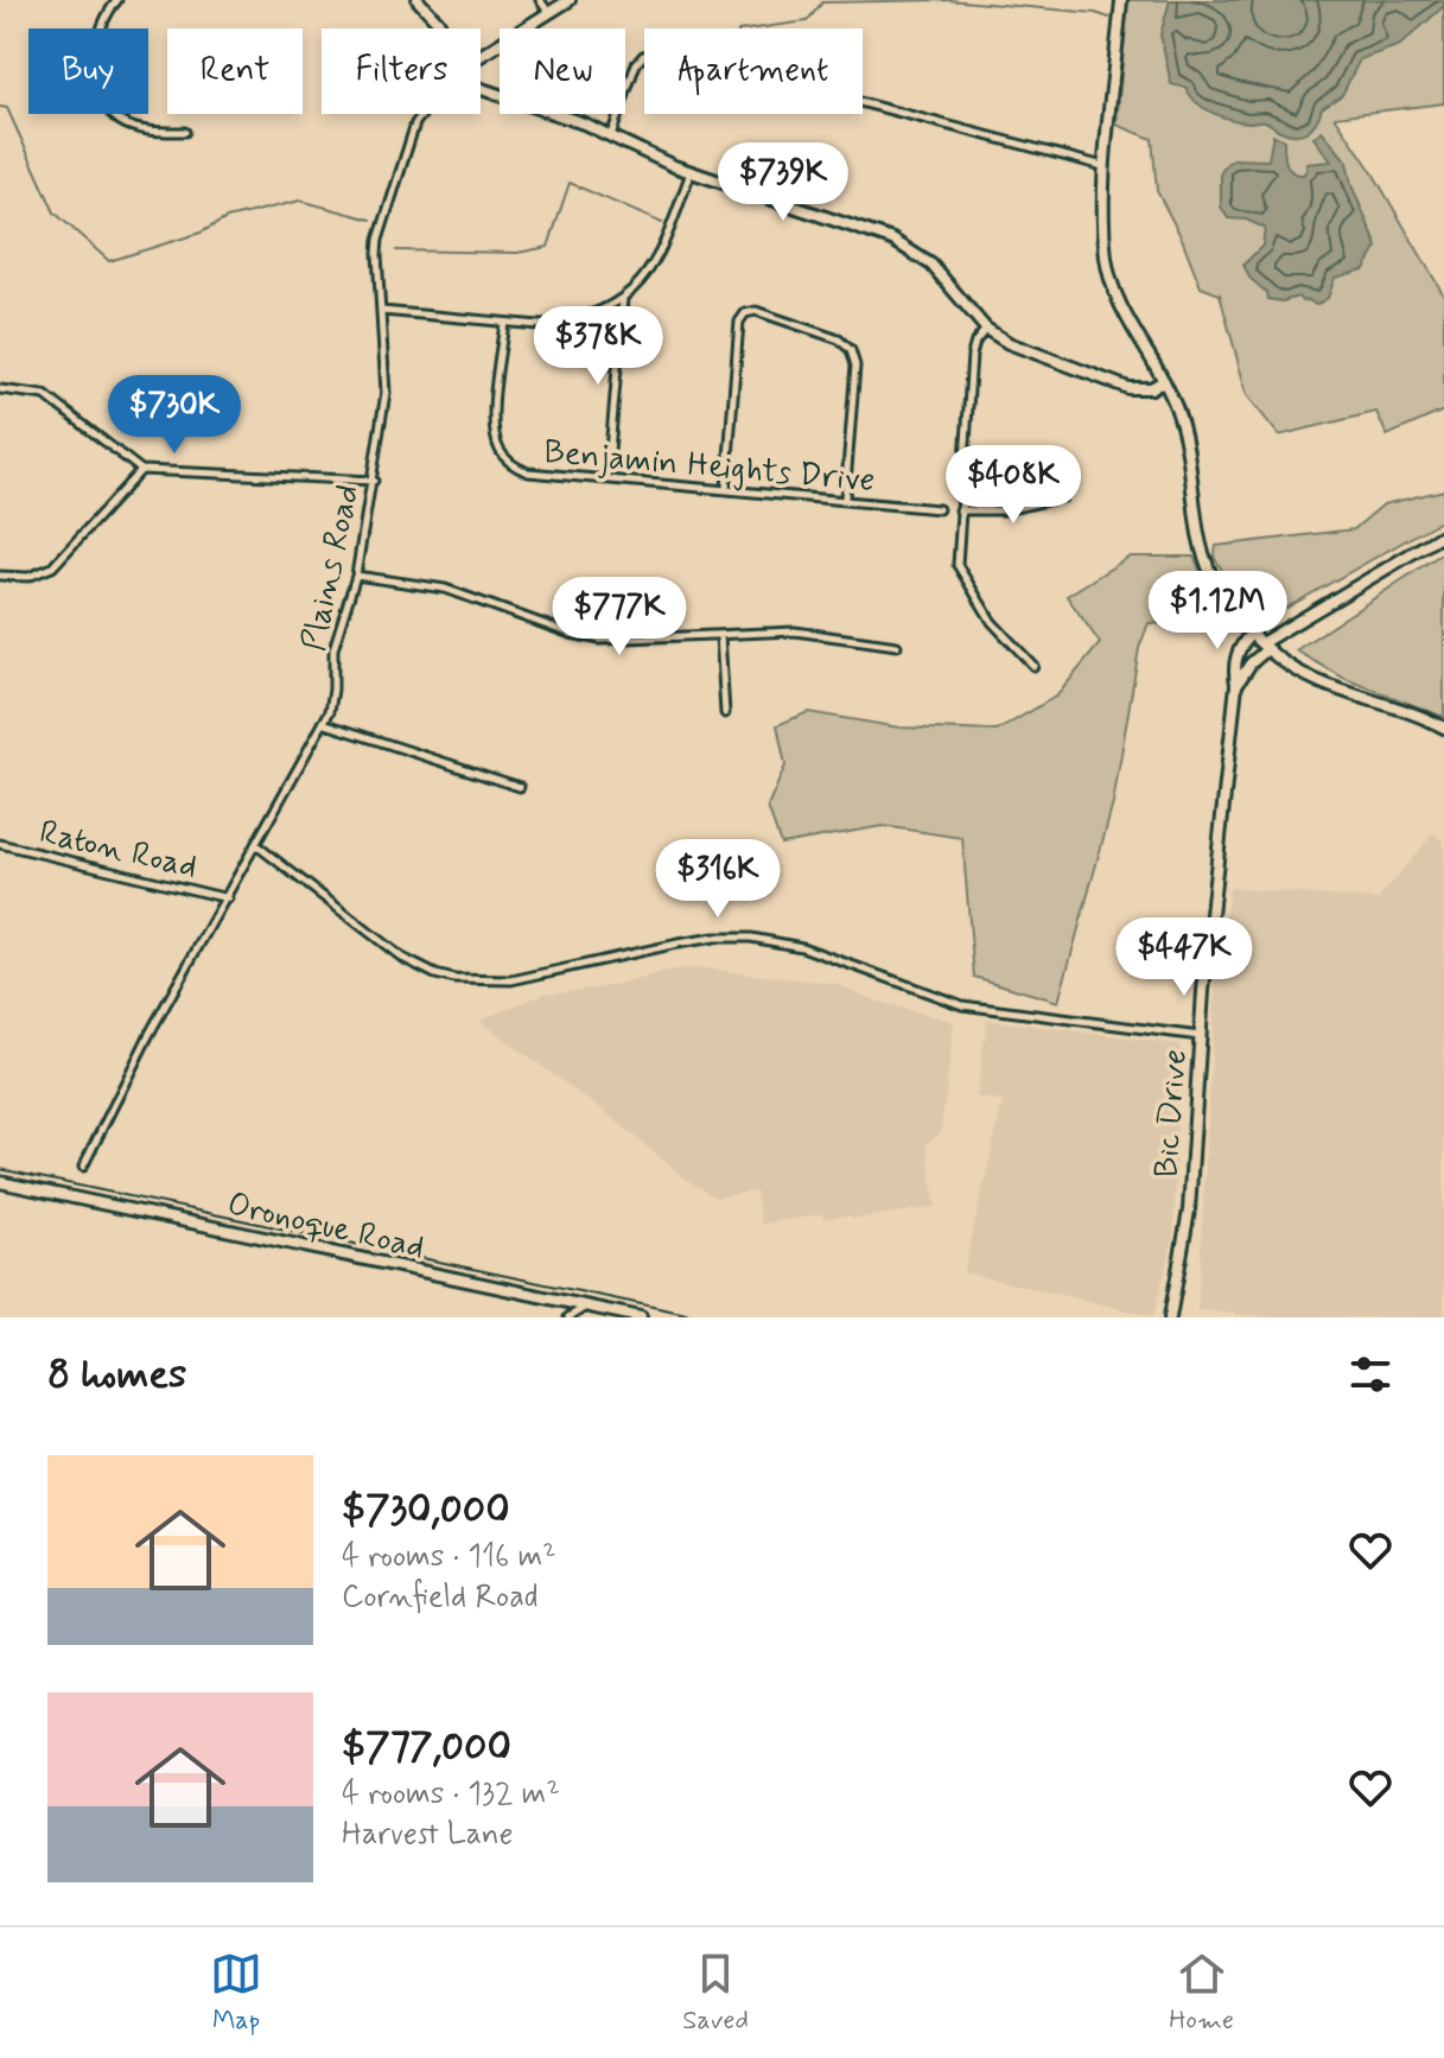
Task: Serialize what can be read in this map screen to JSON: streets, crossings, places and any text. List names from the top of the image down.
{
  "streets": {
    "main road": ["Plains Road", "Bic Drive", "Oronoque Road"],
    "street": ["Benjamin Heights Drive", "Raton Road"]
  },
  "crossings": [
    ["Plains Road", "Raton Road"]
  ],
  "page": {
    "chip": [
      "Buy",
      "Rent",
      "Filters",
      "New",
      "Apartment"
    ],
    "price": [
      "$739K",
      "$378K",
      "$730K",
      "$408K",
      "$1.12M",
      "$777K",
      "$316K",
      "$447K"
    ],
    "heading": "8 homes",
    "list": [
      {
        "name": "$730,000",
        "note": "4 rooms · 116 m² · Cornfield Road"
      },
      {
        "name": "$777,000",
        "note": "4 rooms · 132 m² · Harvest Lane"
      }
    ],
    "tabs": ["Map", "Saved", "Home"]
  }
}
